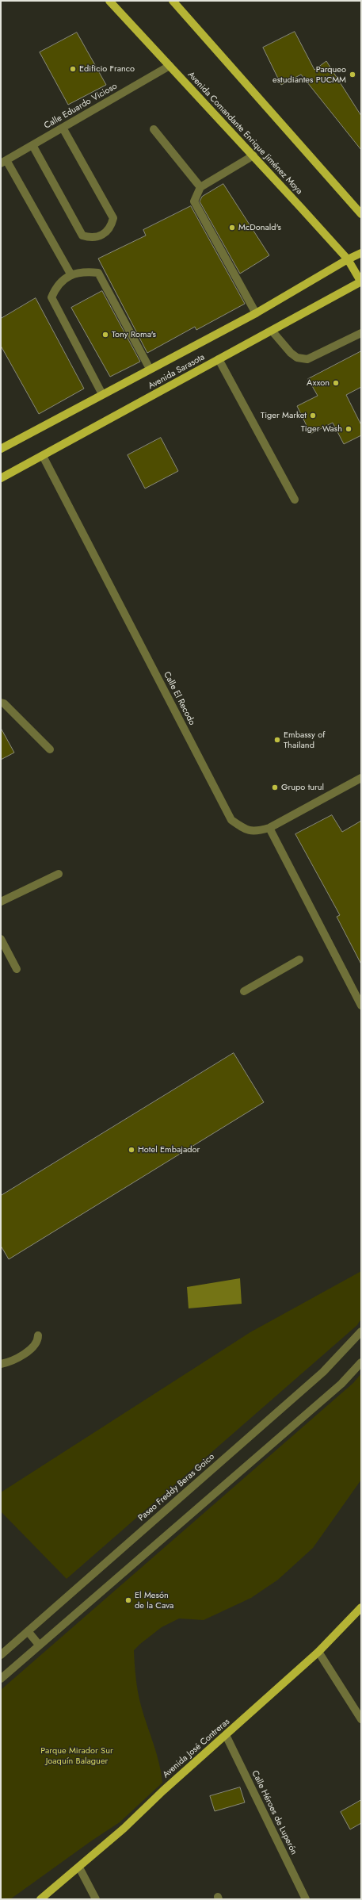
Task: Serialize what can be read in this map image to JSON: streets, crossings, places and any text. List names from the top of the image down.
{
  "streets": {
    "main road": ["Avenida Comandante Enrique Jiménez Moya", "Avenida Sarasota", "Avenida José Contreras"],
    "street": [
      "Calle Eduardo Vicioso",
      "Calle El Recodo",
      "Paseo Freddy Beras Goico",
      "Calle Héroes de Luperón"
    ]
  },
  "crossings": [
    ["Calle Eduardo Vicioso", "Avenida Comandante Enrique Jiménez Moya"],
    ["Avenida Comandante Enrique Jiménez Moya", "Avenida Sarasota"],
    ["Avenida Sarasota", "Calle El Recodo"],
    ["Avenida José Contreras", "Calle Héroes de Luperón"]
  ],
  "parks": ["Parque Mirador Sur Joaquín Balaguer"],
  "places": [
    "Edificio Franco",
    "Parqueo estudiantes PUCMM",
    "McDonald's",
    "Tony Roma's",
    "Axxon",
    "Tiger Market",
    "Tiger Wash",
    "Embassy of Thailand",
    "Grupo turul",
    "Hotel Embajador",
    "El Mesón de la Cava"
  ]
}
